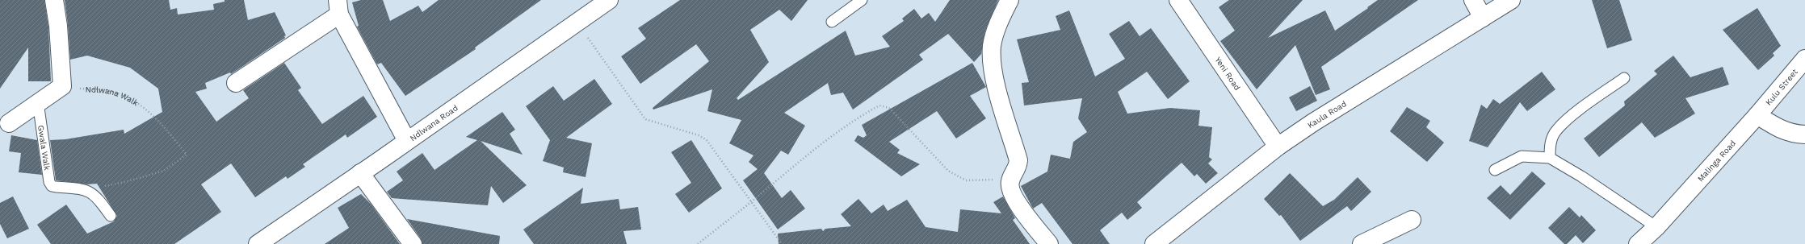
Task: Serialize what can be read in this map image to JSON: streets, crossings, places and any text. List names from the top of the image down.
{
  "streets": {
    "street": [
      "Yeni Road",
      "Kulu Street",
      "Kaula Road",
      "Ndlwana Road",
      "Malinga Road"
    ],
    "lane": ["Gwala Walk"],
    "path": ["Ndlwana Walk"]
  },
  "crossings": [
    ["Yeni Road", "Kaula Road"],
    ["Kulu Street", "Malinga Road"],
    ["Ndlwana Walk", "Gwala Walk"]
  ]
}
